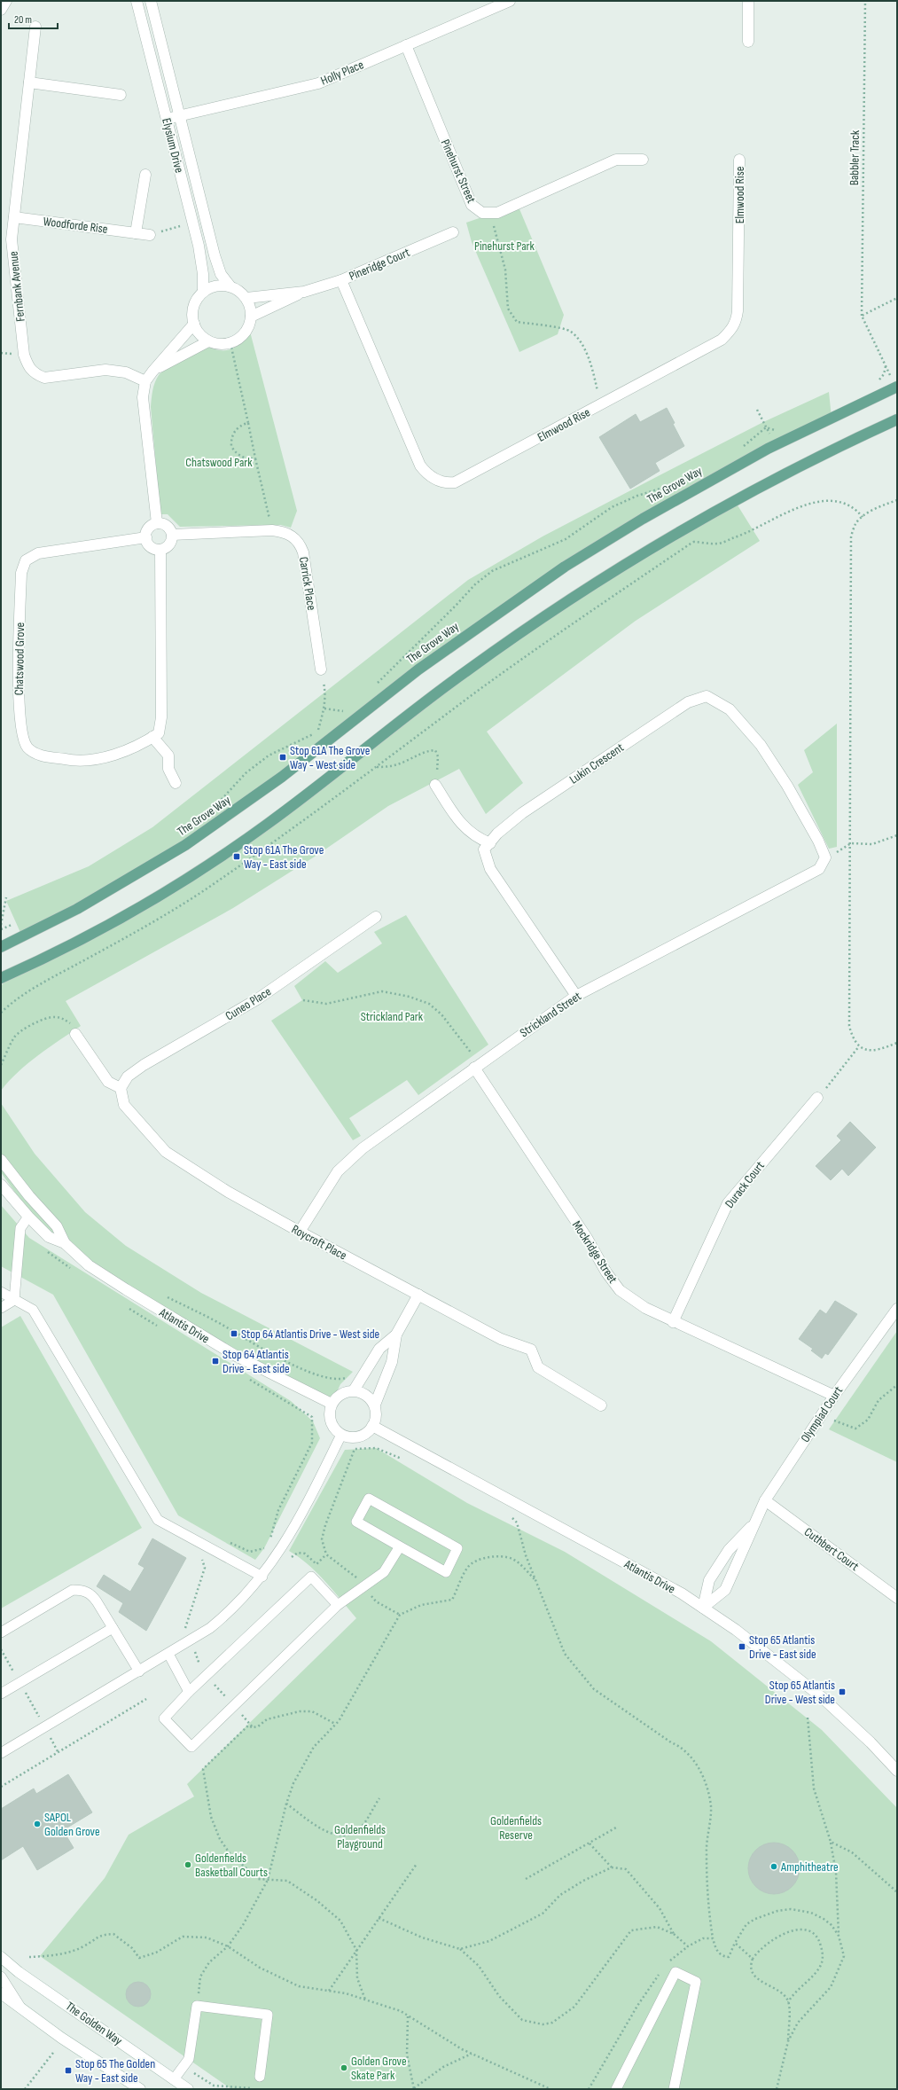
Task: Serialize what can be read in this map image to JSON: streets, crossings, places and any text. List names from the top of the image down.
{
  "streets": {
    "main road": ["The Grove Way"],
    "street": [
      "Holly Place",
      "Elysium Drive",
      "Pinehurst Street",
      "Elmwood Rise",
      "Woodforde Rise",
      "Pineridge Court",
      "Fernbank Avenue",
      "Carrick Place",
      "Chatswood Grove",
      "Lukin Crescent",
      "Cuneo Place",
      "Strickland Street",
      "Durack Court",
      "Roycroft Place",
      "Mockridge Street",
      "Atlantis Drive",
      "Olympiad Court",
      "Cuthbert Court",
      "The Golden Way"
    ],
    "path": ["Babbler Track"]
  },
  "crossings": [
    ["Holly Place", "Elysium Drive"],
    ["Holly Place", "Pinehurst Street"],
    ["Elysium Drive", "Pineridge Court"],
    ["Elmwood Rise", "Pineridge Court"],
    ["Woodforde Rise", "Fernbank Avenue"],
    ["Carrick Place", "Chatswood Grove"],
    ["Lukin Crescent", "Strickland Street"],
    ["Cuneo Place", "Roycroft Place"],
    ["Strickland Street", "Roycroft Place"],
    ["Strickland Street", "Mockridge Street"],
    ["Durack Court", "Mockridge Street"],
    ["Mockridge Street", "Olympiad Court"],
    ["Atlantis Drive", "Olympiad Court"],
    ["Olympiad Court", "Cuthbert Court"]
  ],
  "parks": [
    "Pinehurst Park",
    "Chatswood Park",
    "Strickland Park",
    "Goldenfields Reserve",
    "Goldenfields Playground"
  ],
  "places": {
    "transit": [
      "Stop 61A The Grove Way - West side",
      "Stop 61A The Grove Way - East side",
      "Stop 64 Atlantis Drive - West side",
      "Stop 64 Atlantis Drive - East side",
      "Stop 65 Atlantis Drive - East side",
      "Stop 65 Atlantis Drive - West side",
      "Stop 65 The Golden Way - East side"
    ],
    "other": [
      "SAPOL Golden Grove",
      "Goldenfields Basketball Courts",
      "Amphitheatre",
      "Golden Grove Skate Park"
    ]
  },
  "scale_bar": "20 m"
}
